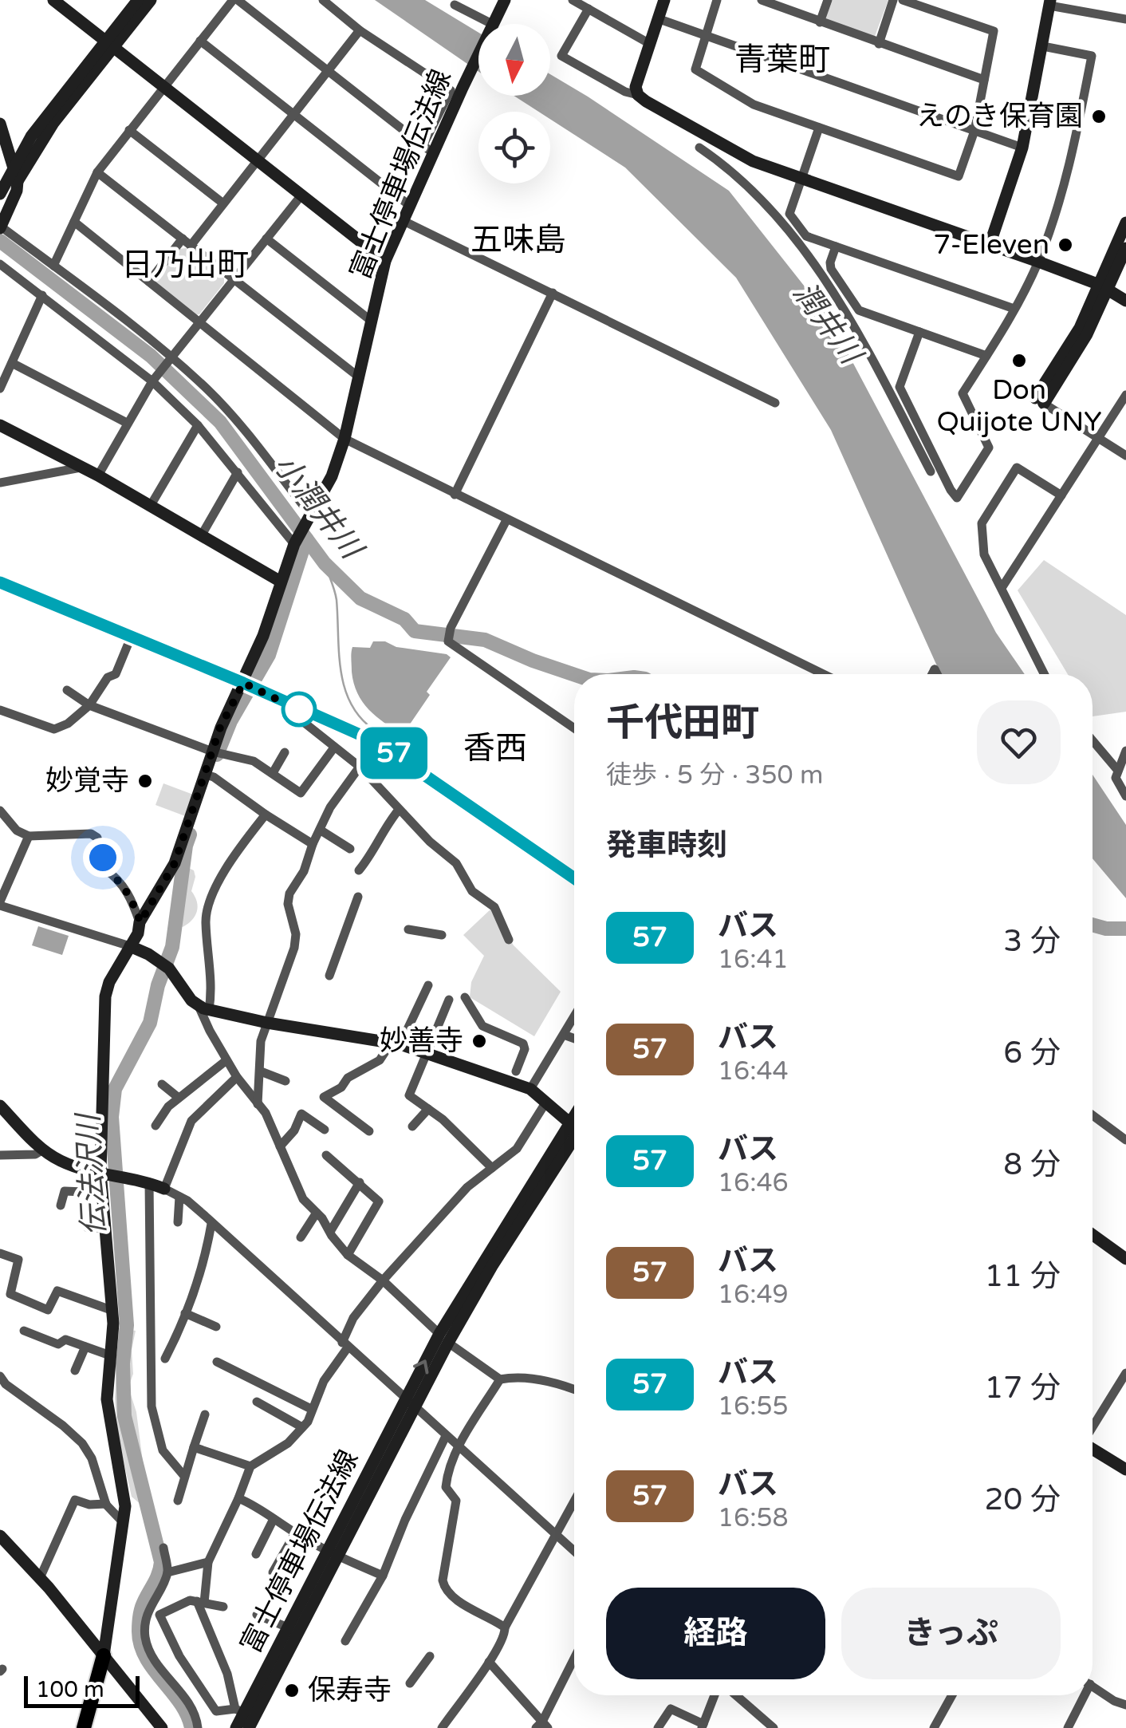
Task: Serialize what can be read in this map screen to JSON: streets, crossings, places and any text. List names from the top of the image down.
{
  "streets": {
    "street": ["富士停車場伝法線"]
  },
  "districts": [
    "青葉町",
    "五味島",
    "日乃出町",
    "香西"
  ],
  "water": ["潤井川", "小潤井川", "伝法沢川"],
  "places": [
    "えのき保育園",
    "7-Eleven",
    "Don Quijote UNY",
    "妙覚寺",
    "妙善寺",
    "保寿寺"
  ],
  "lines": ["bus line 57"],
  "scale_bar": "100 m",
  "north": "bottom",
  "page": {
    "on_map": "57",
    "heading": [
      ["千代田町", "徒歩 · 5 分 · 350 m"],
      "発車時刻"
    ],
    "list": [
      {
        "mark": "57",
        "name": "バス",
        "note": "16:41",
        "value": "3 分"
      },
      {
        "mark": "57",
        "name": "バス",
        "note": "16:44",
        "value": "6 分"
      },
      {
        "mark": "57",
        "name": "バス",
        "note": "16:46",
        "value": "8 分"
      },
      {
        "mark": "57",
        "name": "バス",
        "note": "16:49",
        "value": "11 分"
      },
      {
        "mark": "57",
        "name": "バス",
        "note": "16:55",
        "value": "17 分"
      },
      {
        "mark": "57",
        "name": "バス",
        "note": "16:58",
        "value": "20 分"
      }
    ],
    "buttons": ["経路", "きっぷ"],
    "scale": "100 m"
  }
}
